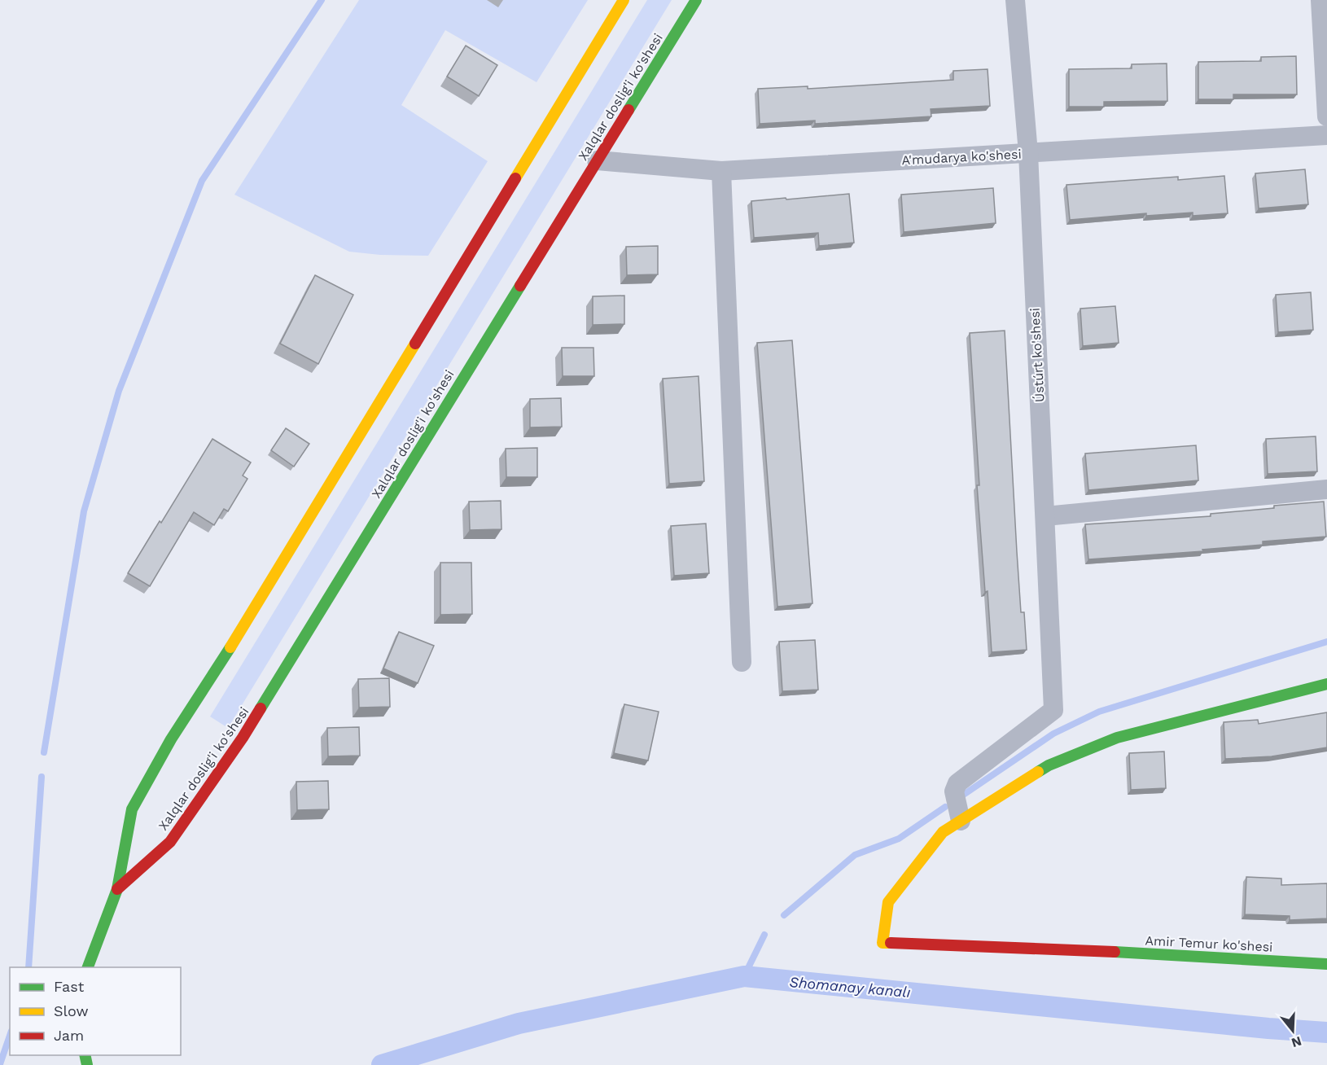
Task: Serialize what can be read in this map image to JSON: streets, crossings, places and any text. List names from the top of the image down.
{
  "streets": {
    "main road": ["Xalqlar doslig'i ko'shesi", "Amir Temur ko'shesi"],
    "street": ["A'mudarya ko'shesi", "Ústúrt ko'shesi"]
  },
  "crossings": [
    ["Xalqlar doslig'i ko'shesi", "A'mudarya ko'shesi"],
    ["A'mudarya ko'shesi", "Ústúrt ko'shesi"],
    ["Ústúrt ko'shesi", "Amir Temur ko'shesi"]
  ],
  "water": ["Shomanay kanalı"],
  "legend": ["Fast", "Slow", "Jam"],
  "north": "bottom"
}
